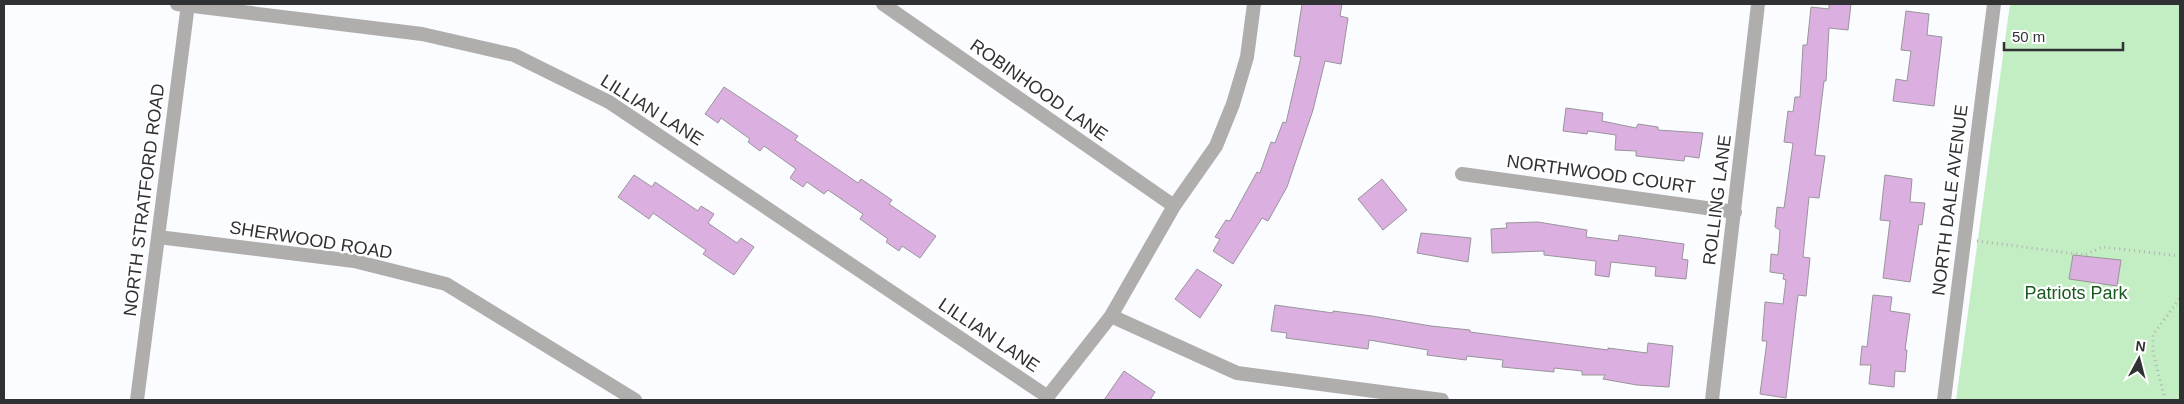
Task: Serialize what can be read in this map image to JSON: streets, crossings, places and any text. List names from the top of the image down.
{
  "streets": {
    "street": [
      "ROBINHOOD LANE",
      "LILLIAN LANE",
      "NORTHWOOD COURT",
      "NORTH STRATFORD ROAD",
      "ROLLING LANE",
      "NORTH DALE AVENUE",
      "SHERWOOD ROAD"
    ]
  },
  "crossings": [
    ["LILLIAN LANE", "NORTH STRATFORD ROAD"],
    ["NORTHWOOD COURT", "ROLLING LANE"],
    ["NORTH STRATFORD ROAD", "SHERWOOD ROAD"]
  ],
  "parks": ["Patriots Park"],
  "scale_bar": "50 m",
  "north": "top"
}
